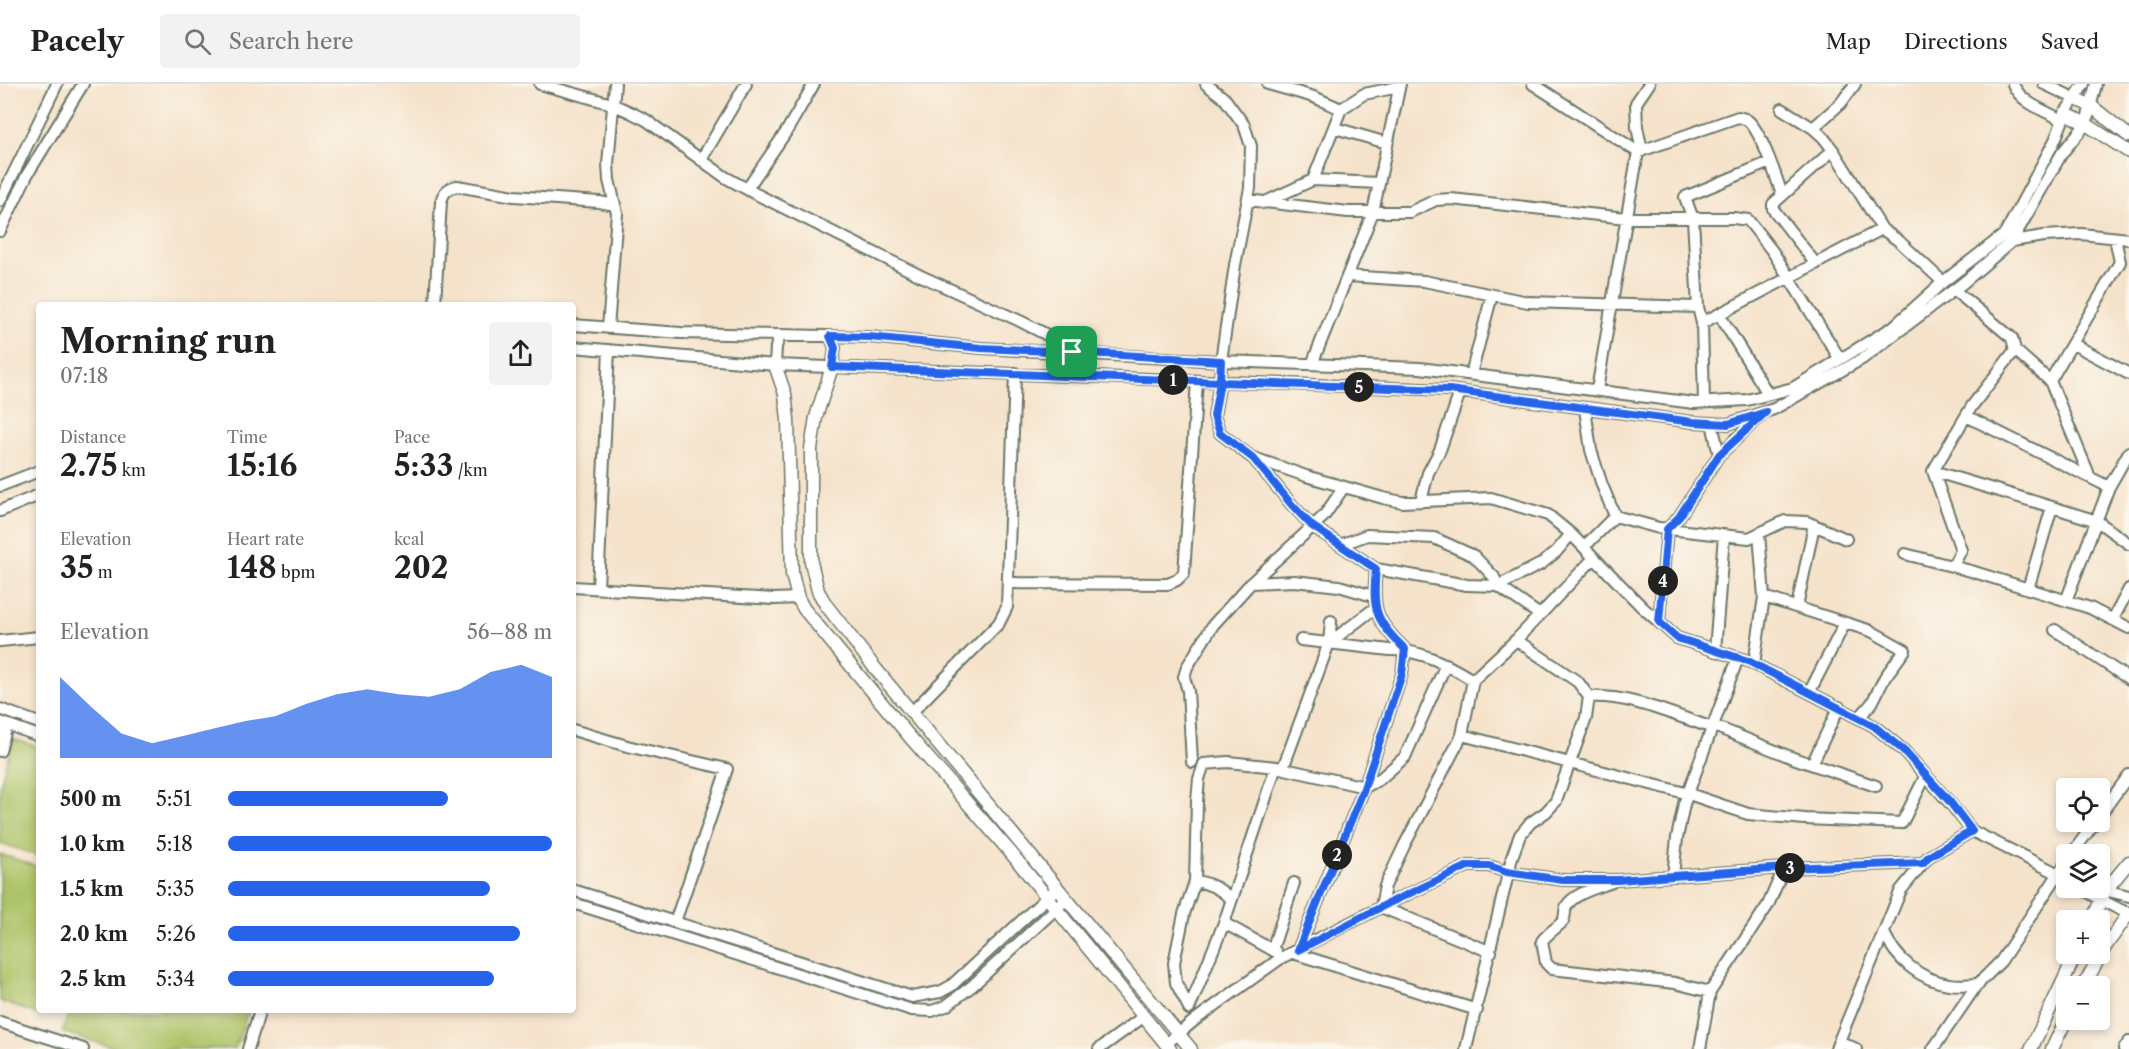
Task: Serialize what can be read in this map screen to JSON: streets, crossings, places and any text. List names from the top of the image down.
{
  "page": {
    "header": "Pacely",
    "search": "Search here",
    "nav": ["Map", "Directions", "Saved"],
    "heading": ["Morning run", "07:18"],
    "pins": [
      "1",
      "5",
      "4",
      "2",
      "3"
    ],
    "stats": [
      ["Distance", "2.75 km"],
      ["Time", "15:16"],
      ["Pace", "5:33 /km"],
      ["Elevation", "35 m"],
      ["Heart rate", "148 bpm"],
      ["kcal", "202"]
    ],
    "chart": ["Elevation", "56–88 m"],
    "list": [
      {
        "name": "500 m",
        "note": "5:51"
      },
      {
        "name": "1.0 km",
        "note": "5:18"
      },
      {
        "name": "1.5 km",
        "note": "5:35"
      },
      {
        "name": "2.0 km",
        "note": "5:26"
      },
      {
        "name": "2.5 km",
        "note": "5:34"
      }
    ],
    "map_buttons": ["+", "−"]
  }
}
